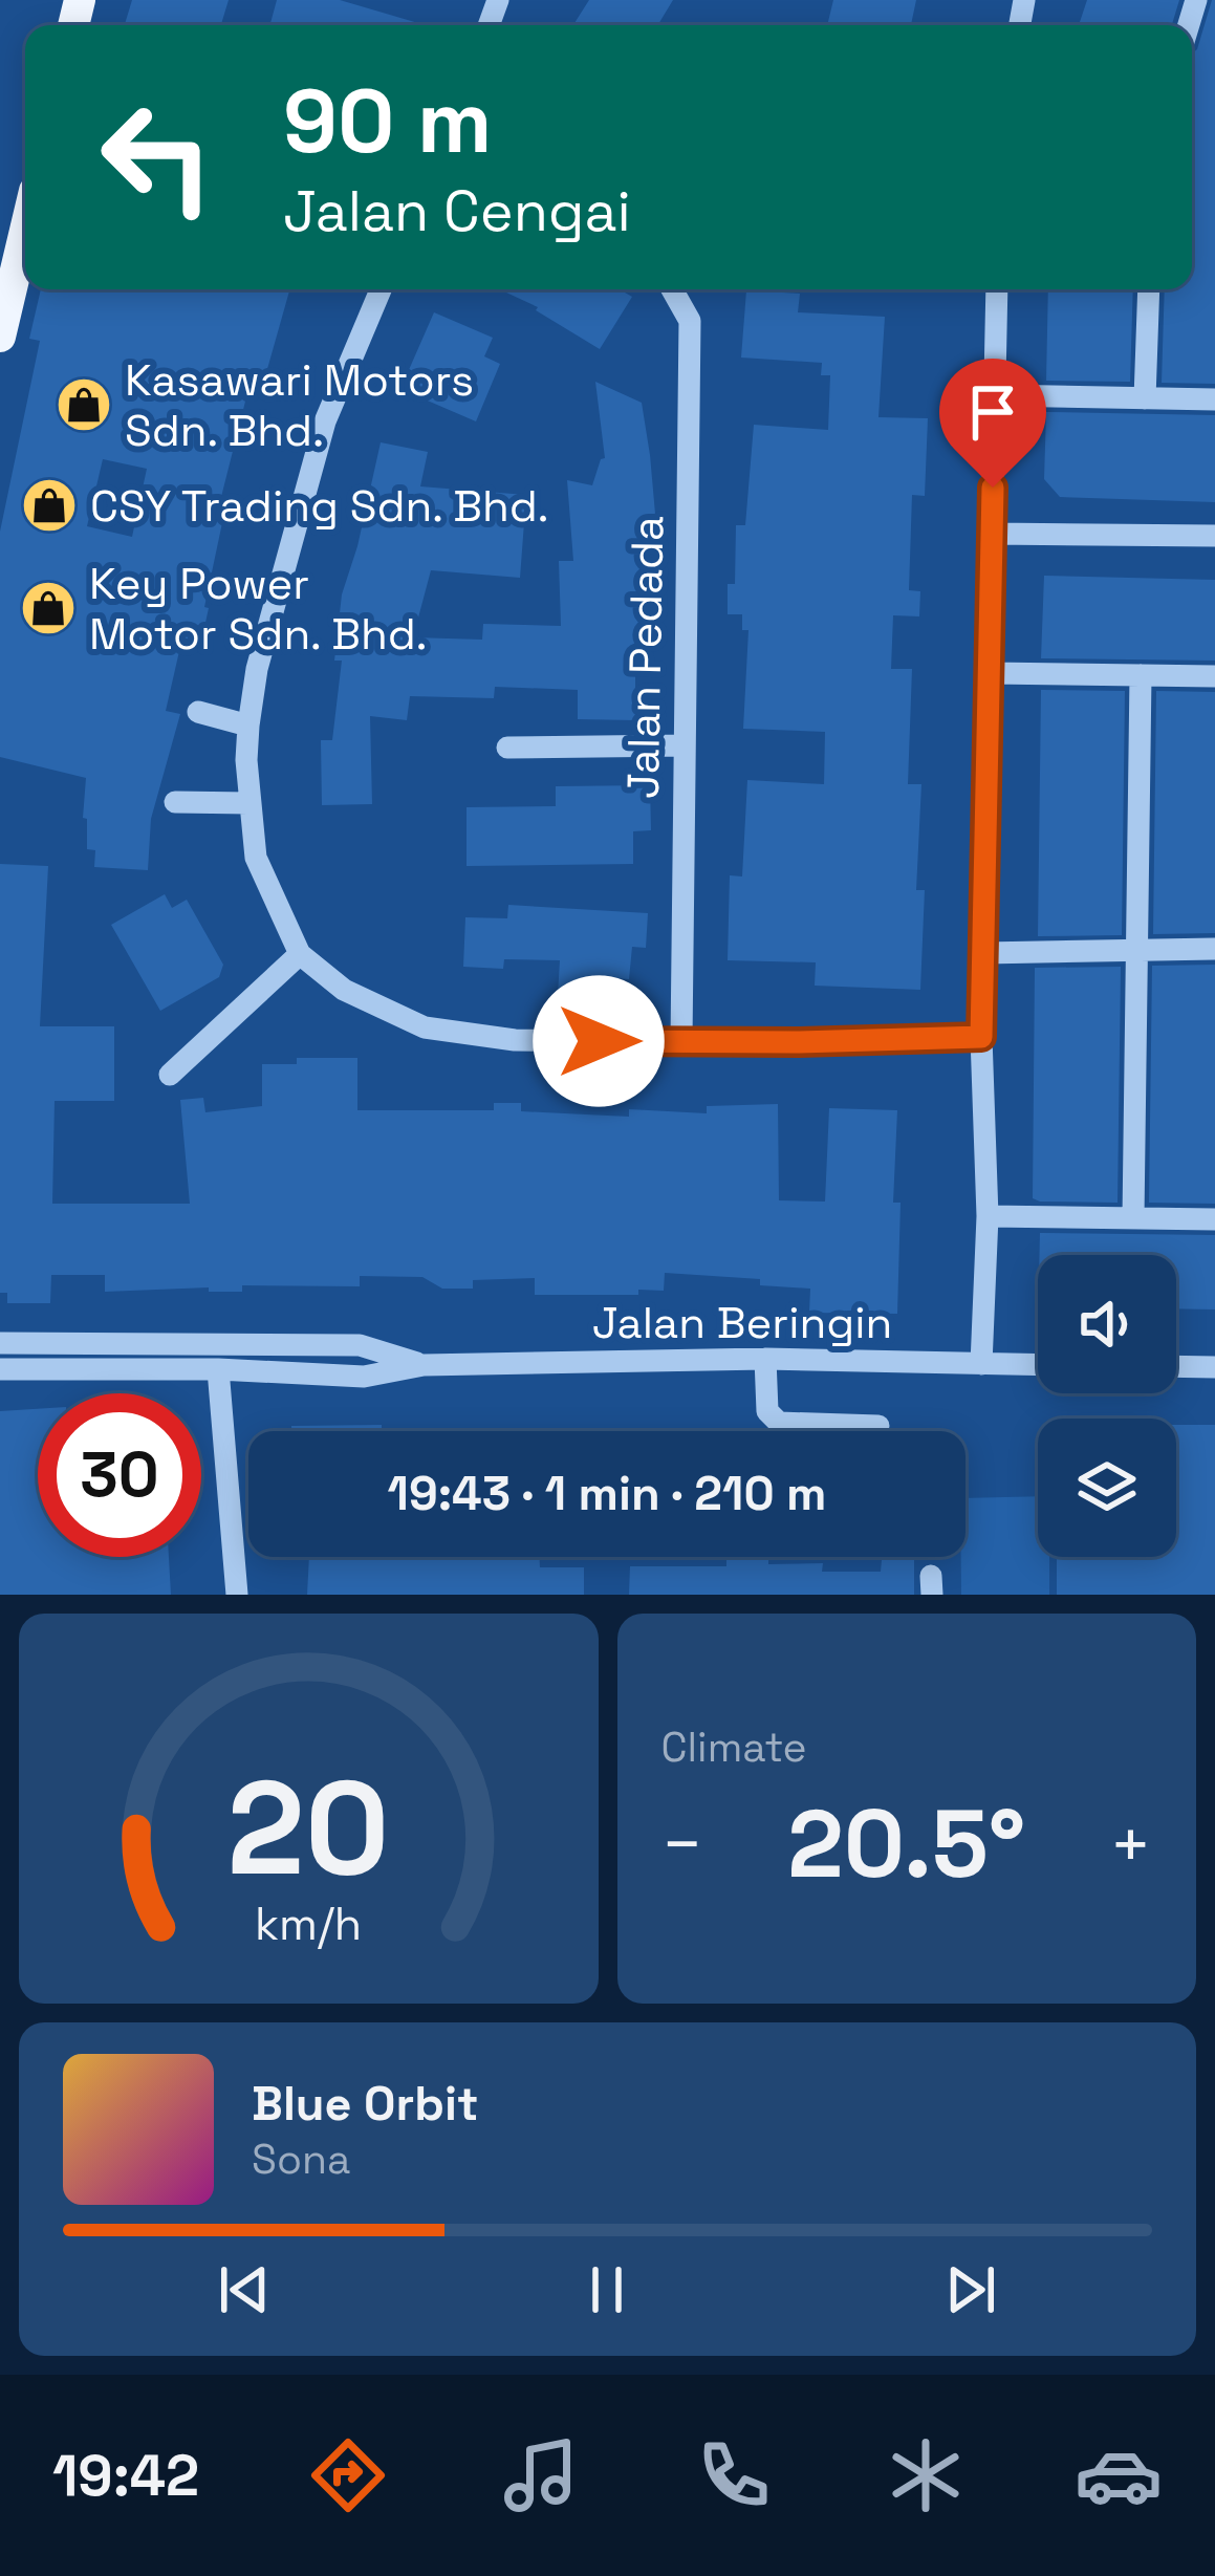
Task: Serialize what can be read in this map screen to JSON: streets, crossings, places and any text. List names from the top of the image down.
{
  "streets": {
    "street": ["Jalan Pedada", "Jalan Beringin"]
  },
  "places": {
    "shop": ["Kasawari Motors Sdn. Bhd.", "CSY Trading Sdn. Bhd.", "Key Power Motor Sdn. Bhd."]
  },
  "page": {
    "turn": ["90 m", "Jalan Cengai"],
    "limit": "30",
    "trip": "19:43 · 1 min · 210 m",
    "tile": "Climate",
    "heat": ["−", "20.5°", "+"],
    "song": ["Blue Orbit", "Sona"],
    "tabs": "19:42",
    "gauge": ["20", "km/h"]
  }
}
